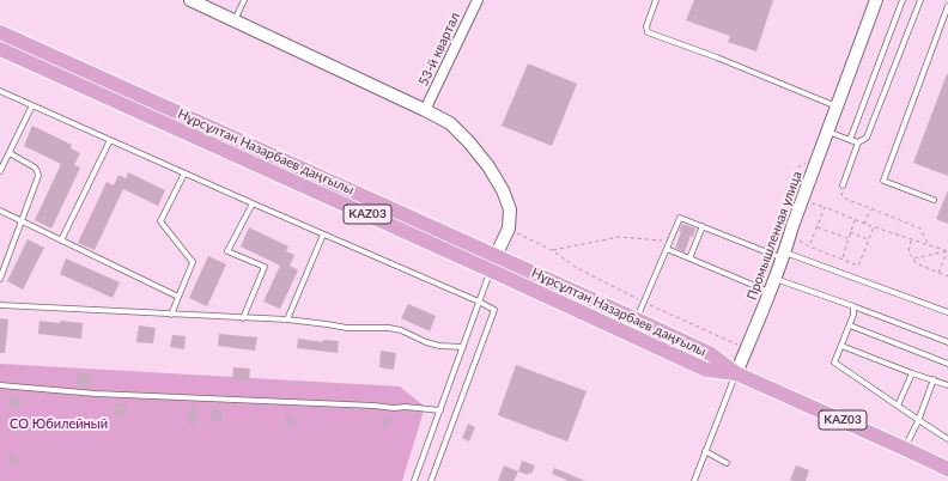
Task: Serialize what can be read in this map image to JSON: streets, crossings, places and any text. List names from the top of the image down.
{
  "streets": {
    "main road": ["Нұрсұлтан Назарбаев даңғылы", "KАZ03"],
    "street": ["53-й квартал", "Промышленная улица"]
  },
  "crossings": [
    ["Нұрсұлтан Назарбаев даңғылы", "Промышленная улица"]
  ],
  "parks": ["СО Юбилейный"]
}
